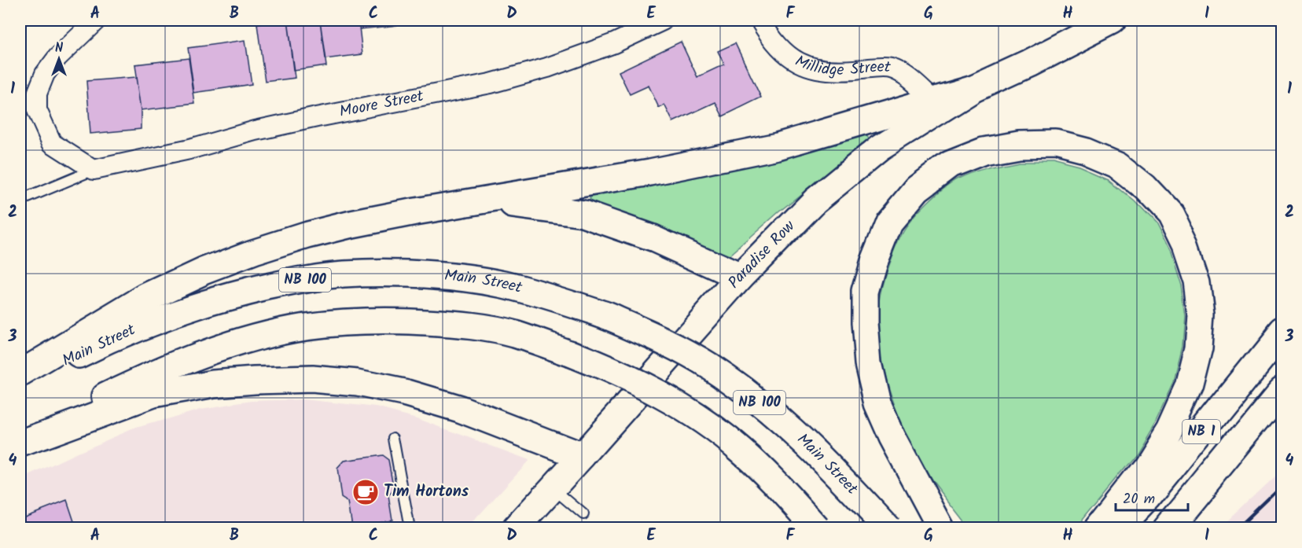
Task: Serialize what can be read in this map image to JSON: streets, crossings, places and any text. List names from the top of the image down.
{
  "streets": {
    "main road": [
      "Paradise Row",
      "NB 100",
      "Main Street",
      "NB 1"
    ],
    "street": ["Millidge Street", "Moore Street"]
  },
  "places": {
    "cafe": ["Tim Hortons"]
  },
  "scale_bar": "20 m",
  "north": "top",
  "grid": {
    "columns": [
      "A",
      "B",
      "C",
      "D",
      "E",
      "F",
      "G",
      "H",
      "I"
    ],
    "rows": [
      "1",
      "2",
      "3",
      "4"
    ]
  }
}
